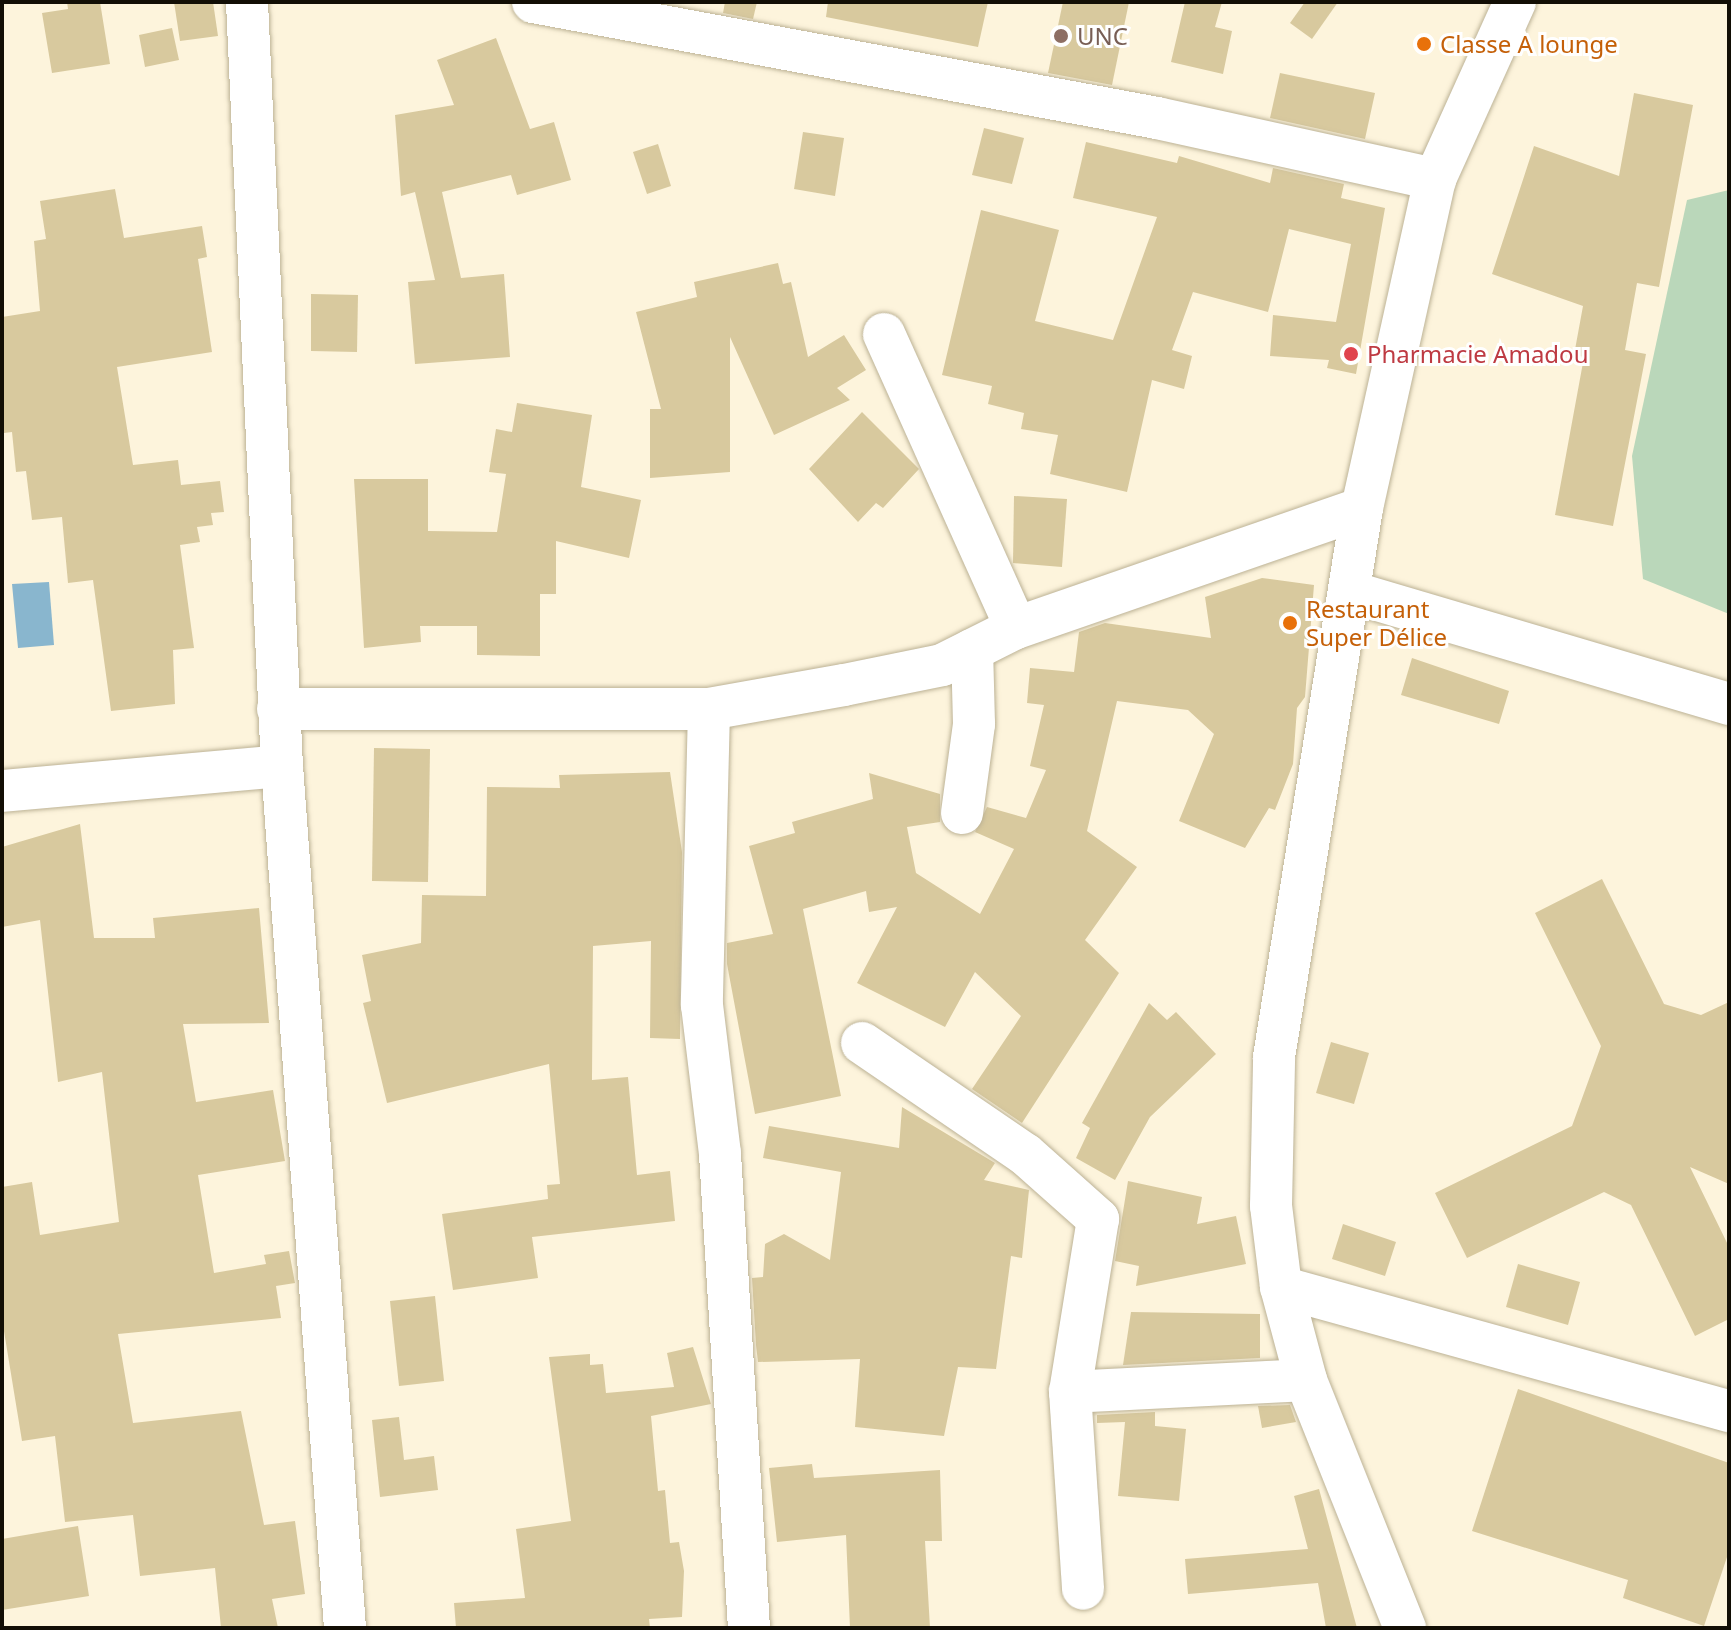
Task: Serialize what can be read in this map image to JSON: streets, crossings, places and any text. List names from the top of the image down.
{
  "places": [
    "UNC",
    "Classe A lounge",
    "Pharmacie Amadou",
    "Restaurant Super Délice"
  ]
}
